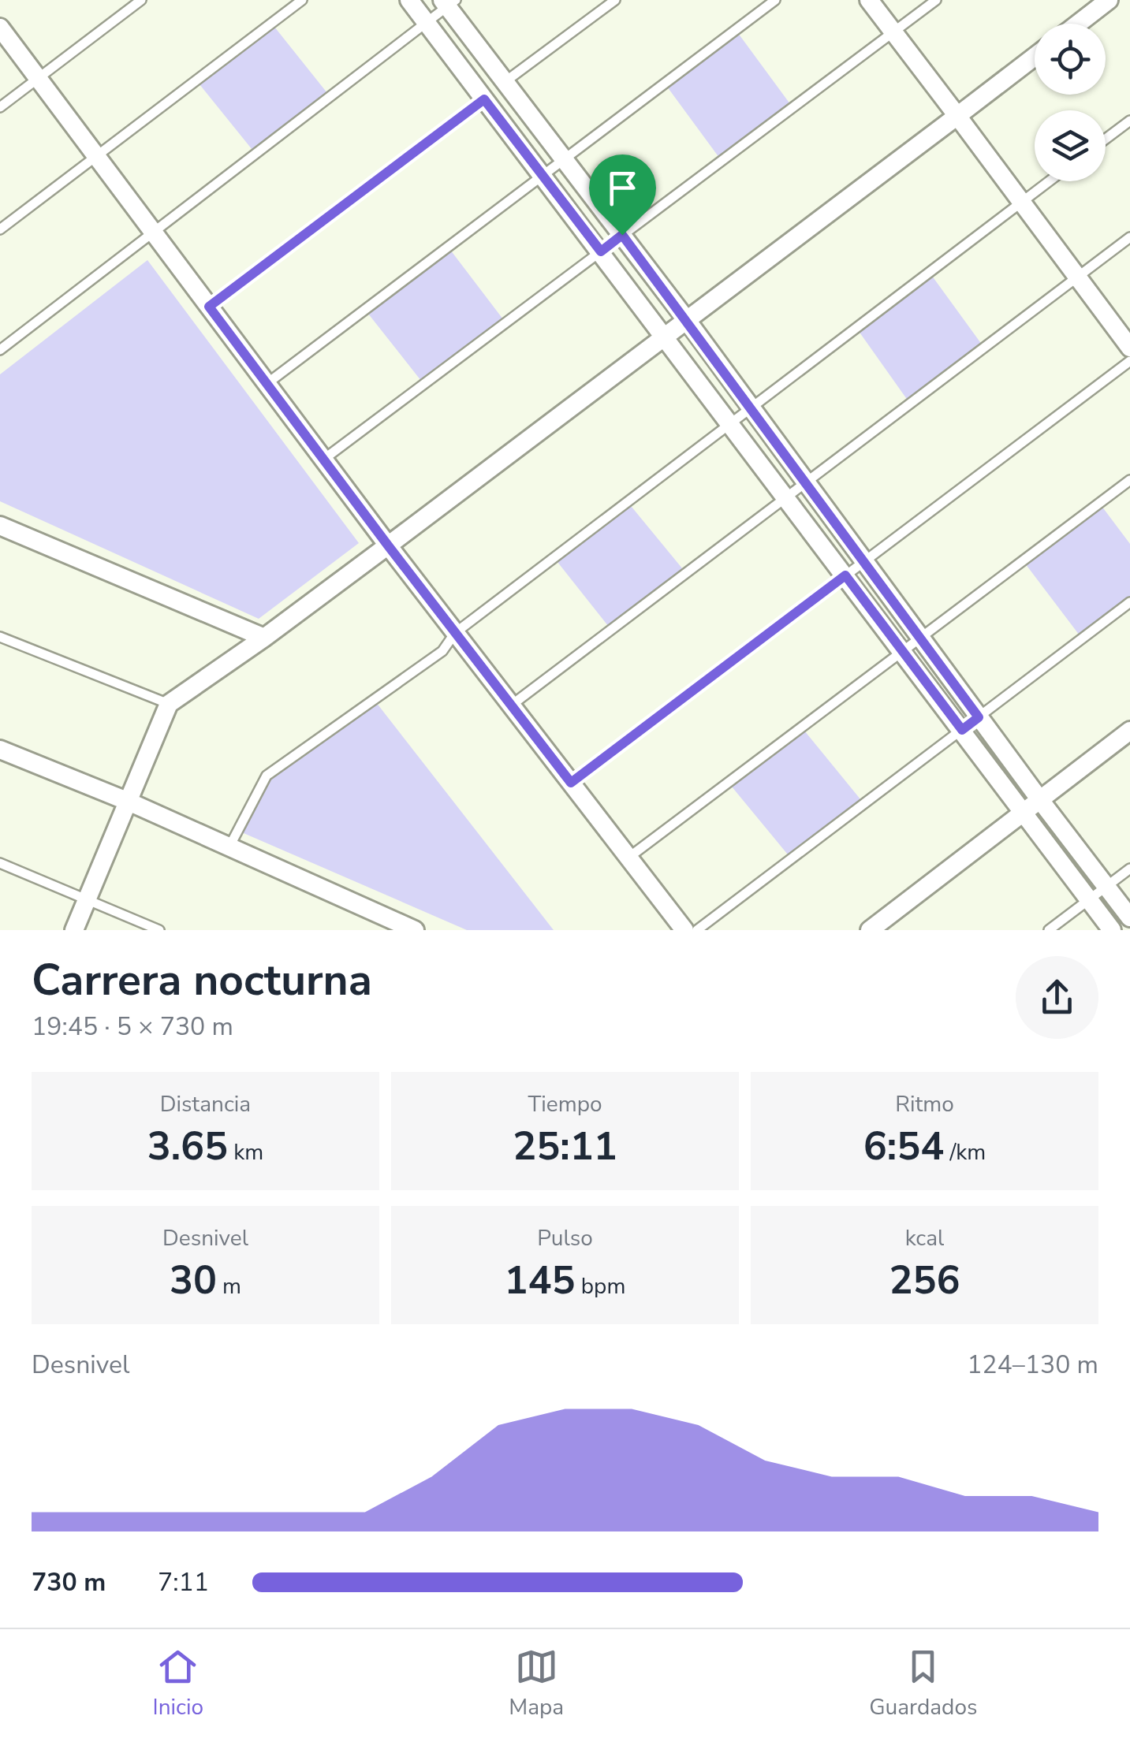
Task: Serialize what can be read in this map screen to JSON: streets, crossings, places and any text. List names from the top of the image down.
{
  "page": {
    "heading": ["Carrera nocturna", "19:45 · 5 × 730 m"],
    "stats": [
      ["Distancia", "3.65 km"],
      ["Tiempo", "25:11"],
      ["Ritmo", "6:54 /km"],
      ["Desnivel", "30 m"],
      ["Pulso", "145 bpm"],
      ["kcal", "256"]
    ],
    "chart": ["Desnivel", "124–130 m"],
    "list": [
      {
        "name": "730 m",
        "note": "7:11"
      }
    ],
    "tabs": ["Inicio", "Mapa", "Guardados"]
  }
}
